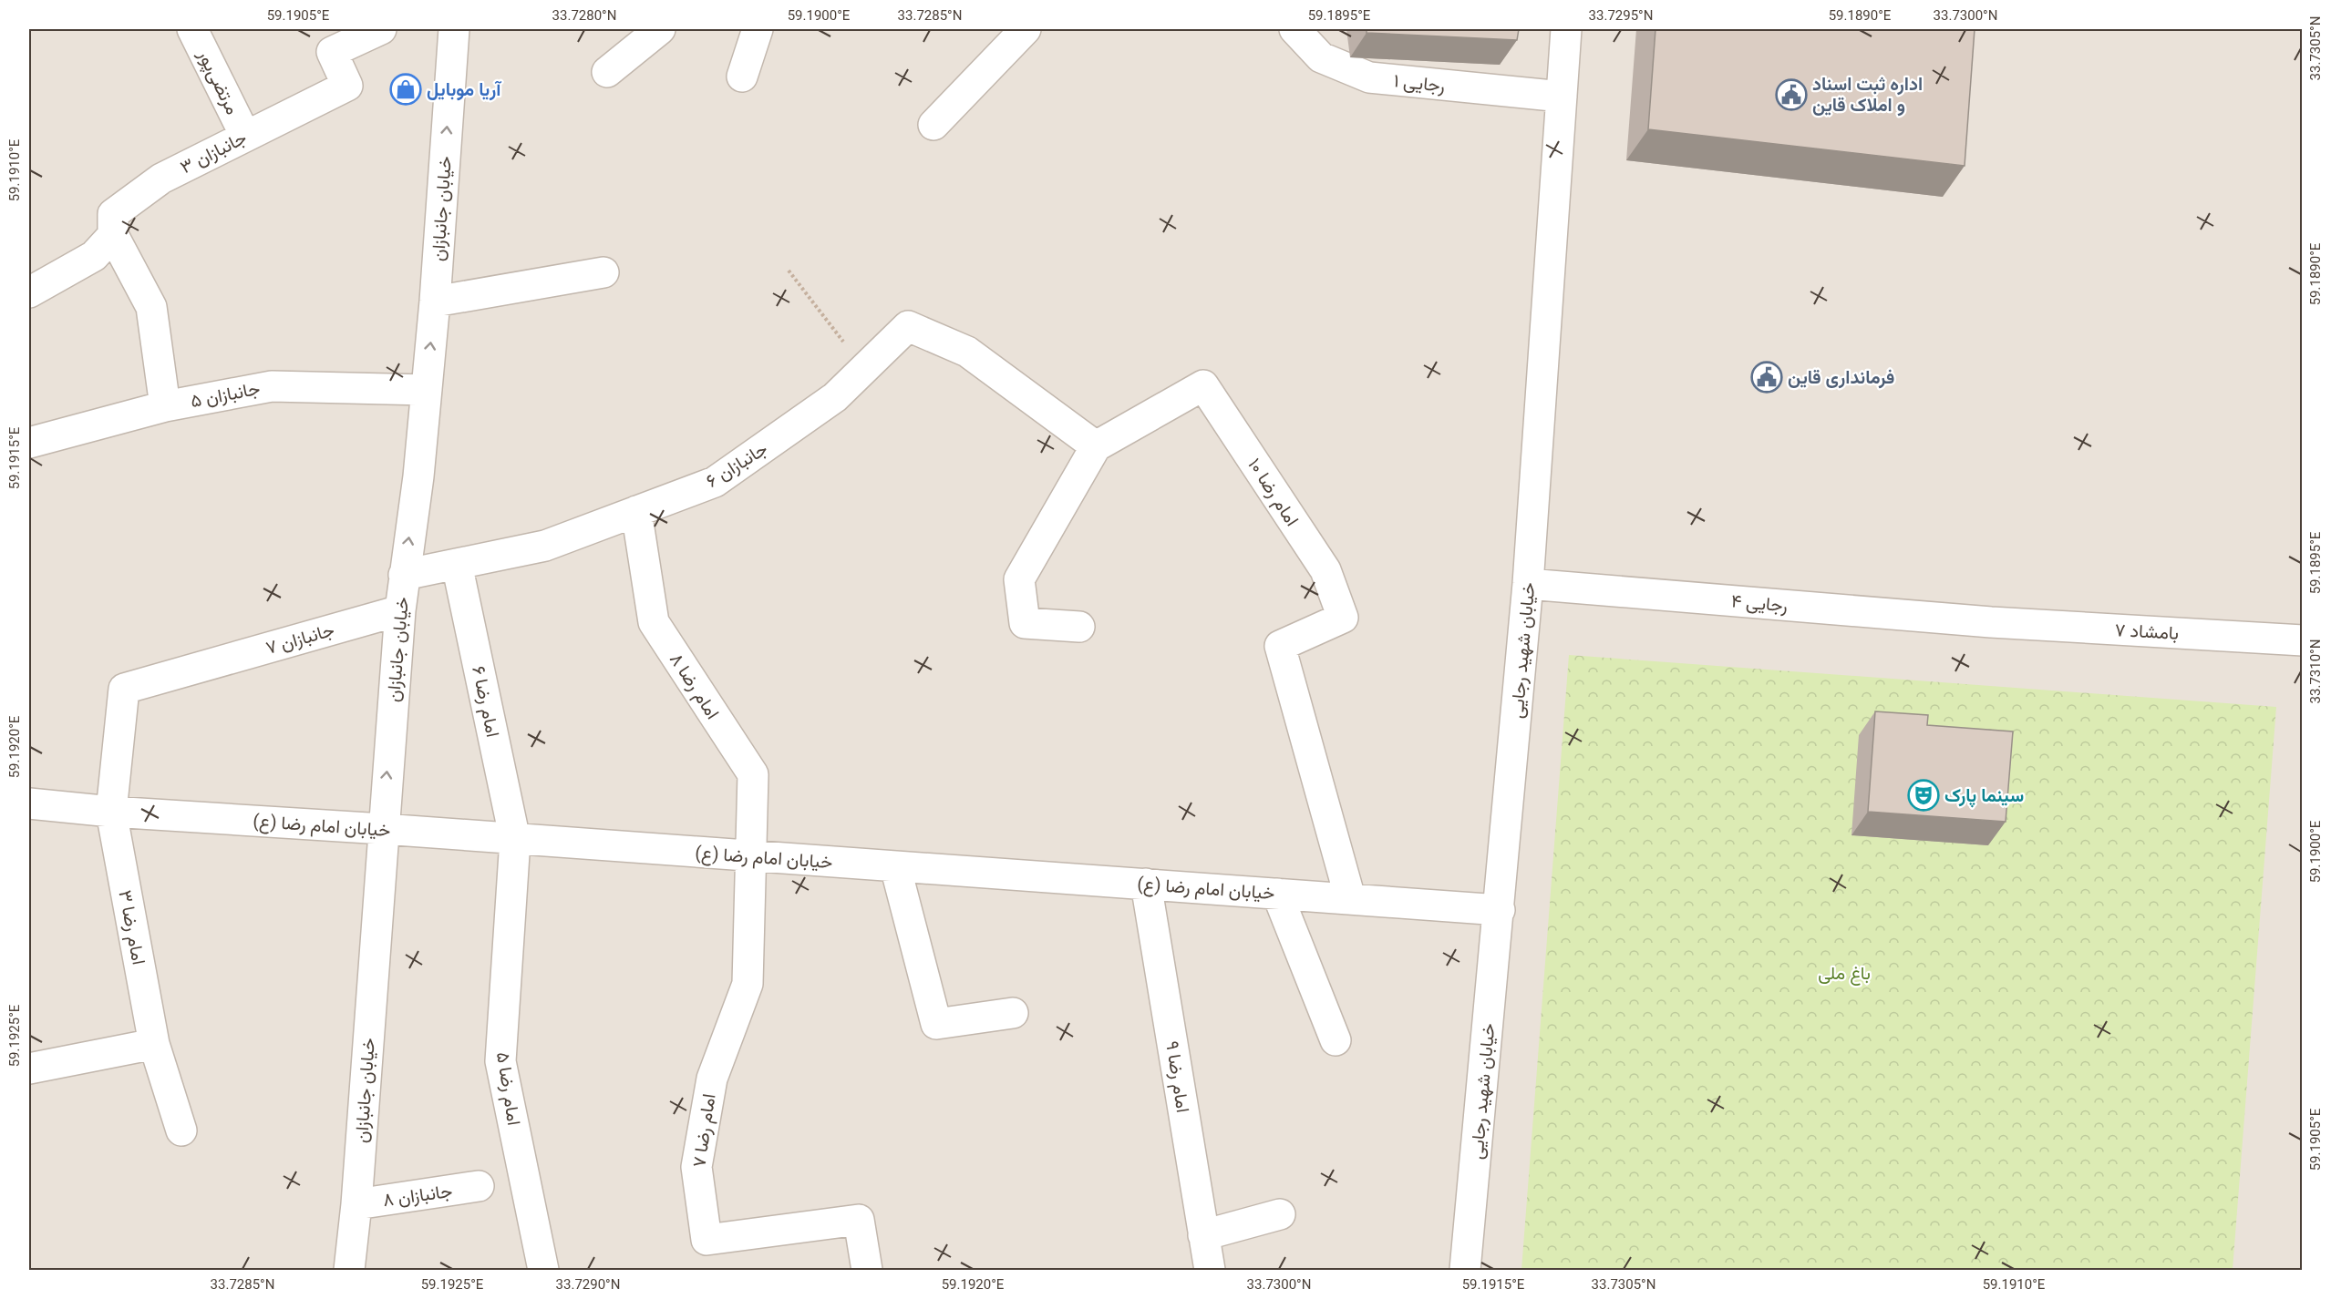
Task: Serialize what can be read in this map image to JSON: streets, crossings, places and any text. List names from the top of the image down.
{
  "streets": {
    "street": [
      "مرتضی‌پور",
      "رجایی ۱",
      "جانبازان ۳",
      "خیابان جانبازان",
      "جانبازان ۵",
      "جانبازان ۶",
      "امام رضا ۱۰",
      "رجایی ۴",
      "بامشاد ۷",
      "جانبازان ۷",
      "خیابان شهید رجایی",
      "امام رضا ۸",
      "امام رضا ۶",
      "خیابان امام رضا (ع)",
      "امام رضا ۳",
      "امام رضا ۹",
      "امام رضا ۵",
      "امام رضا ۷",
      "جانبازان ۸"
    ]
  },
  "crossings": [
    ["مرتضی‌پور", "جانبازان ۳"],
    ["رجایی ۱", "خیابان شهید رجایی"],
    ["خیابان جانبازان", "جانبازان ۵"],
    ["خیابان جانبازان", "جانبازان ۶"],
    ["خیابان جانبازان", "جانبازان ۷"],
    ["خیابان جانبازان", "خیابان امام رضا (ع)"],
    ["خیابان جانبازان", "جانبازان ۸"],
    ["جانبازان ۶", "امام رضا ۱۰"],
    ["جانبازان ۶", "امام رضا ۸"],
    ["جانبازان ۶", "امام رضا ۶"],
    ["امام رضا ۱۰", "خیابان امام رضا (ع)"],
    ["رجایی ۴", "بامشاد ۷"],
    ["رجایی ۴", "خیابان شهید رجایی"],
    ["جانبازان ۷", "خیابان امام رضا (ع)"],
    ["جانبازان ۷", "امام رضا ۳"],
    ["خیابان شهید رجایی", "خیابان امام رضا (ع)"],
    ["امام رضا ۸", "خیابان امام رضا (ع)"],
    ["امام رضا ۸", "امام رضا ۷"],
    ["امام رضا ۶", "خیابان امام رضا (ع)"],
    ["امام رضا ۶", "امام رضا ۵"],
    ["خیابان امام رضا (ع)", "امام رضا ۳"],
    ["خیابان امام رضا (ع)", "امام رضا ۹"],
    ["خیابان امام رضا (ع)", "امام رضا ۵"],
    ["خیابان امام رضا (ع)", "امام رضا ۷"]
  ],
  "one_way": ["خیابان جانبازان"],
  "parks": ["باغ ملی"],
  "places": {
    "shop": ["آریا موبایل"],
    "public building": ["اداره ثبت اسناد و املاک قاین", "فرمانداری قاین"],
    "theatre": ["سینما پارک"]
  },
  "coordinates": [
    "59.1905°E",
    "33.7280°N",
    "59.1900°E",
    "33.7285°N",
    "59.1895°E",
    "33.7295°N",
    "59.1890°E",
    "33.7300°N",
    "33.7305°N",
    "59.1910°E",
    "59.1915°E",
    "33.7310°N",
    "59.1920°E",
    "59.1925°E",
    "33.7290°N"
  ]
}
